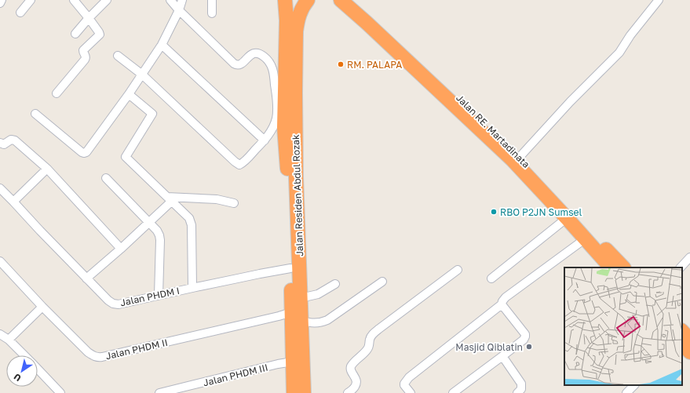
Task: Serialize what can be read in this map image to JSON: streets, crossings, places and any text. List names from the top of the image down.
{
  "streets": {
    "highway": ["Jalan RE. Martadinata", "Jalan Residen Abdul Rozak"],
    "street": ["Jalan PHDM I", "Jalan PHDM II", "Jalan PHDM III"]
  },
  "crossings": [
    ["Jalan Residen Abdul Rozak", "Jalan PHDM I"],
    ["Jalan Residen Abdul Rozak", "Jalan PHDM II"],
    ["Jalan Residen Abdul Rozak", "Jalan PHDM III"]
  ],
  "places": ["RM. PALAPA", "RBO P2JN Sumsel", "Masjid Qiblatin"],
  "north": "bottom left"
}
